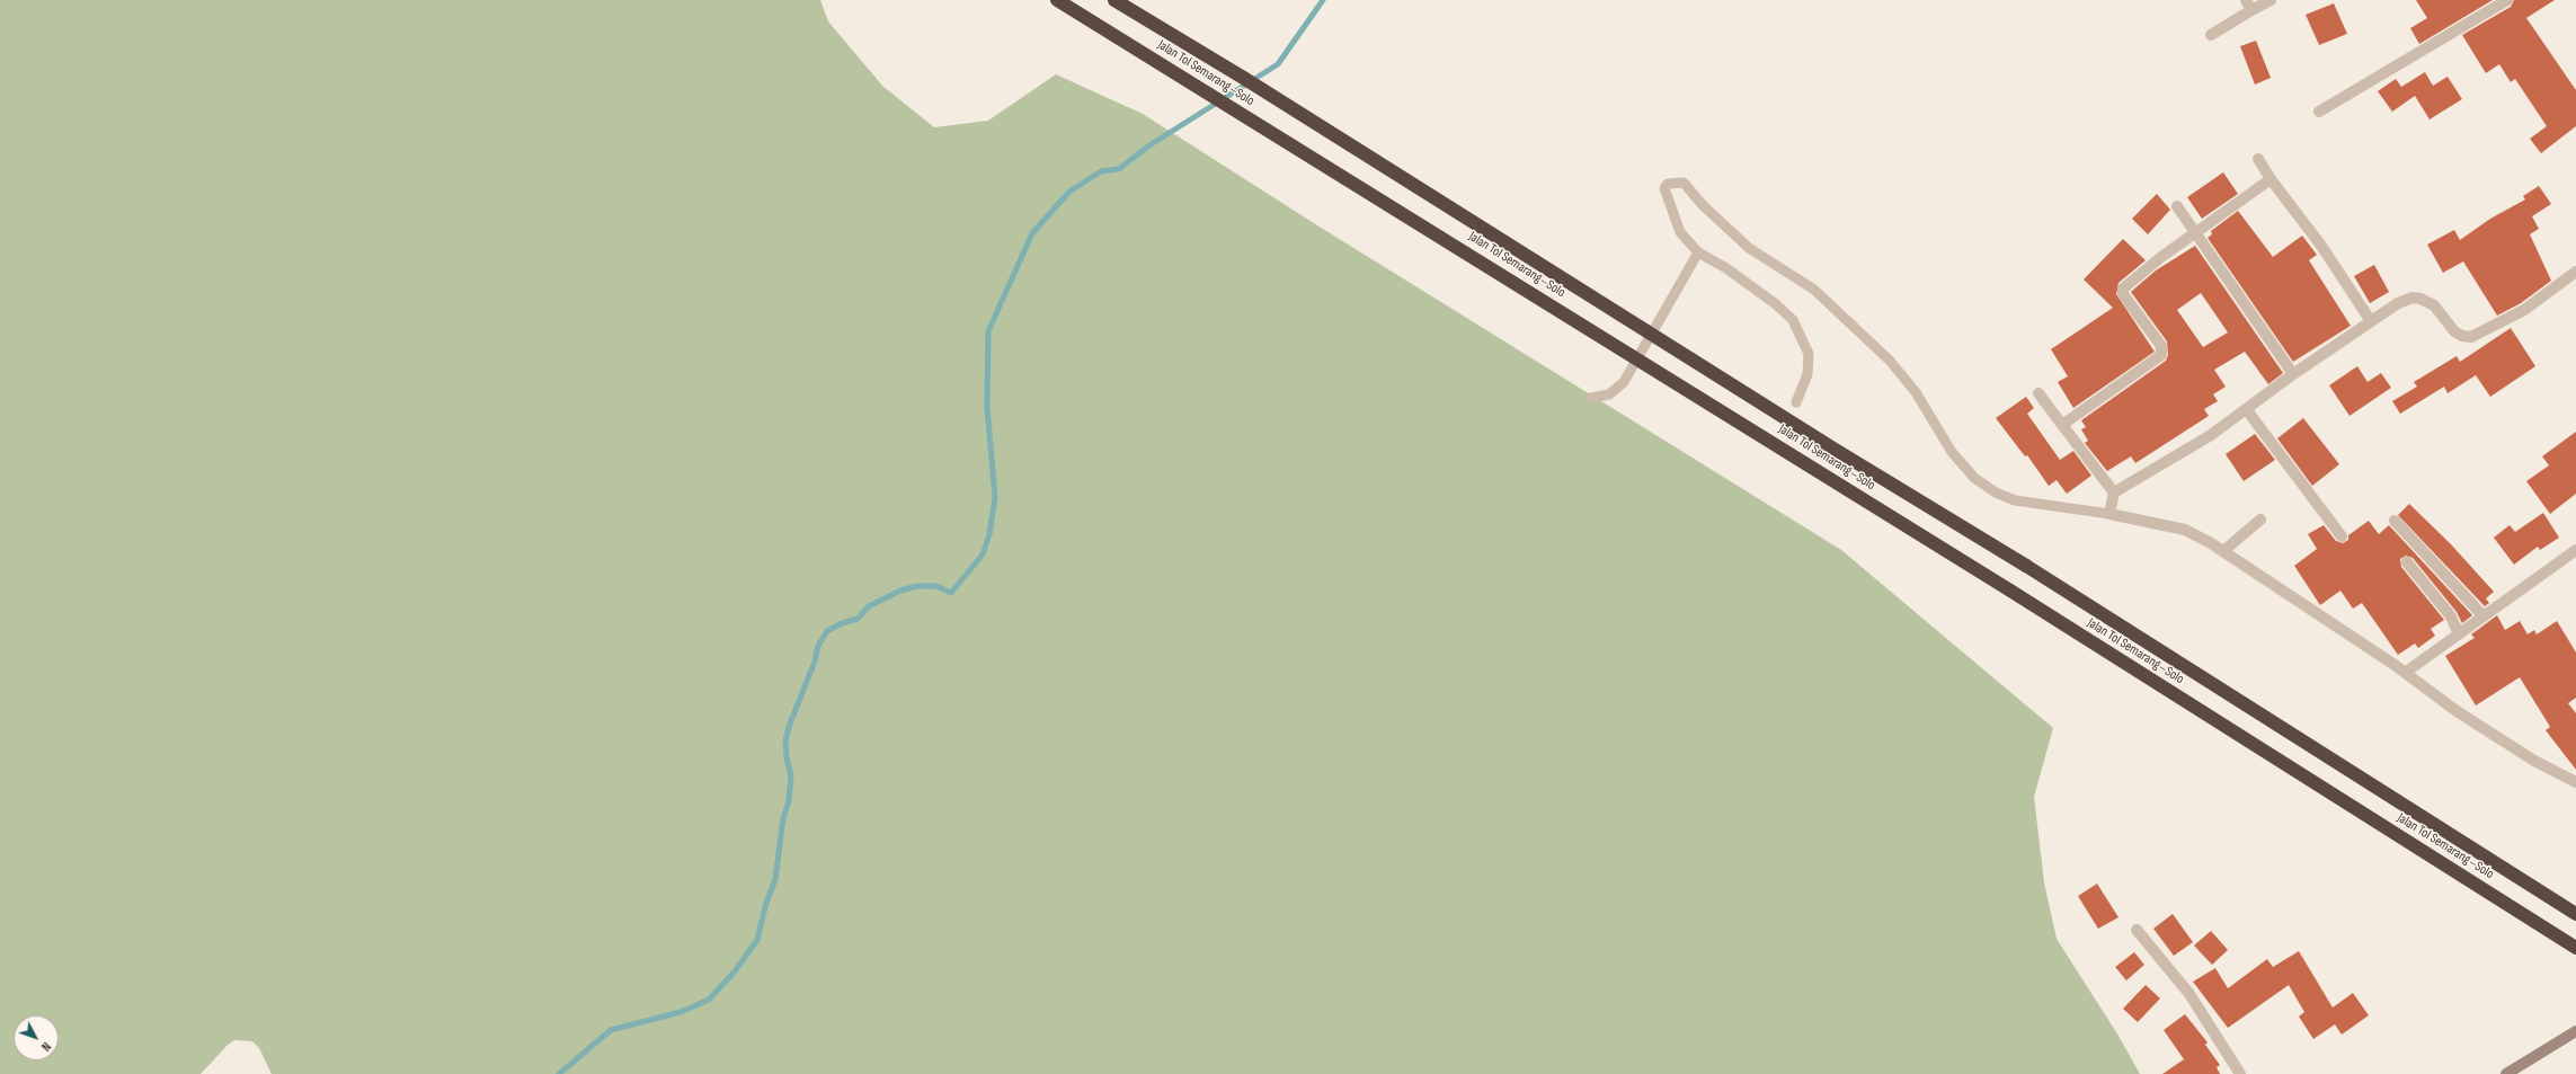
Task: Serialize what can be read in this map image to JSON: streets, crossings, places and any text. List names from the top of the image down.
{
  "streets": {
    "highway": ["Jalan Tol Semarang–Solo"]
  },
  "north": "bottom right"
}
